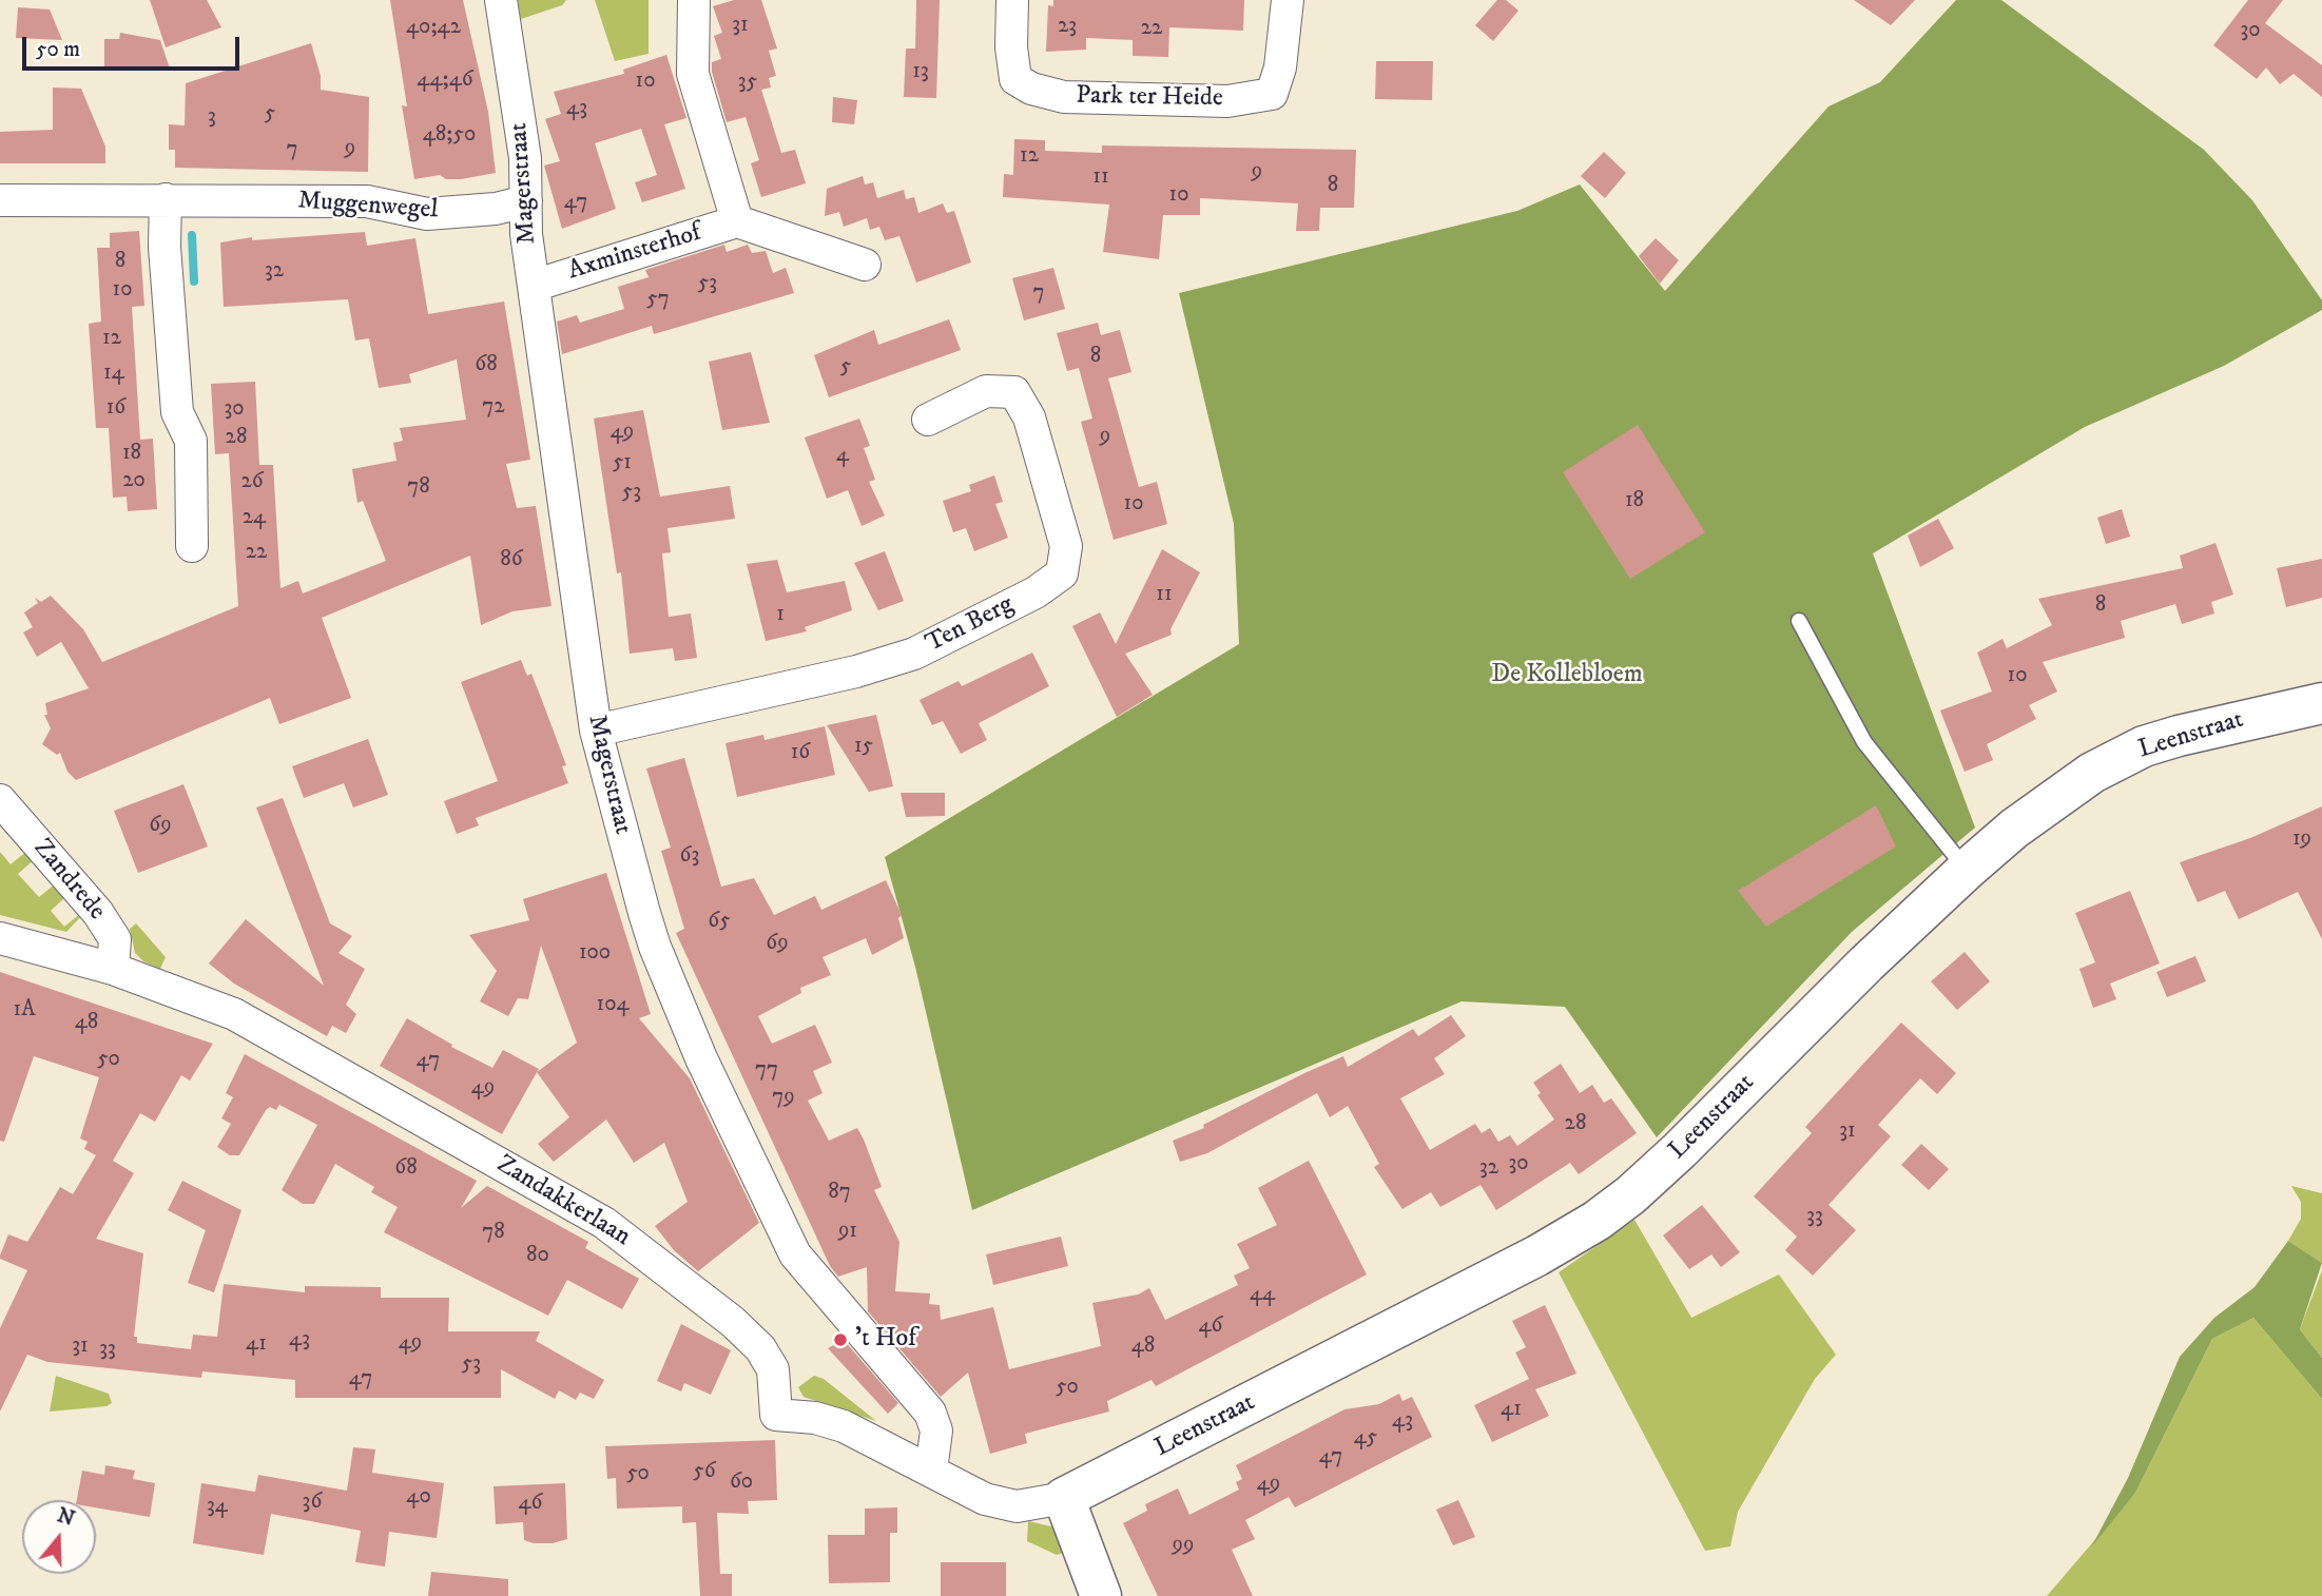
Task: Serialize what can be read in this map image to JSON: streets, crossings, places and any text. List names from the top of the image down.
{
  "streets": {
    "street": [
      "Park ter Heide",
      "Magerstraat",
      "Muggenwegel",
      "Axminsterhof",
      "Ten Berg",
      "Leenstraat",
      "Zandrede",
      "Zandakkerlaan"
    ]
  },
  "crossings": [
    ["Magerstraat", "Muggenwegel"],
    ["Magerstraat", "Axminsterhof"],
    ["Magerstraat", "Ten Berg"],
    ["Magerstraat", "Zandakkerlaan"],
    ["Leenstraat", "Zandakkerlaan"],
    ["Zandrede", "Zandakkerlaan"]
  ],
  "parks": ["De Kollebloem"],
  "places": ["'t Hof"],
  "house_numbers": [
    "31",
    "23",
    "40;42",
    "22",
    "30",
    "13",
    "44;46",
    "10",
    "35",
    "43",
    "5",
    "3",
    "48;50",
    "9",
    "7",
    "12",
    "9",
    "11",
    "8",
    "10",
    "47",
    "8",
    "32",
    "53",
    "10",
    "7",
    "57",
    "12",
    "8",
    "68",
    "5",
    "14",
    "72",
    "16",
    "30",
    "49",
    "9",
    "28",
    "18",
    "4",
    "51",
    "20",
    "26",
    "78",
    "53",
    "18",
    "10",
    "24",
    "22",
    "86",
    "11",
    "8",
    "1",
    "10",
    "15",
    "16",
    "69",
    "19",
    "63",
    "65",
    "69",
    "100",
    "104",
    "1A",
    "48",
    "50",
    "47",
    "77",
    "49",
    "79",
    "28",
    "31",
    "30",
    "68",
    "32",
    "87",
    "33",
    "91",
    "78",
    "80",
    "44",
    "46",
    "43",
    "49",
    "41",
    "31",
    "48",
    "33",
    "53",
    "47",
    "50",
    "41",
    "43",
    "45",
    "47",
    "56",
    "50",
    "60",
    "49",
    "40",
    "36",
    "46",
    "34",
    "99"
  ],
  "scale_bar": "50 m",
  "north": "top"
}
